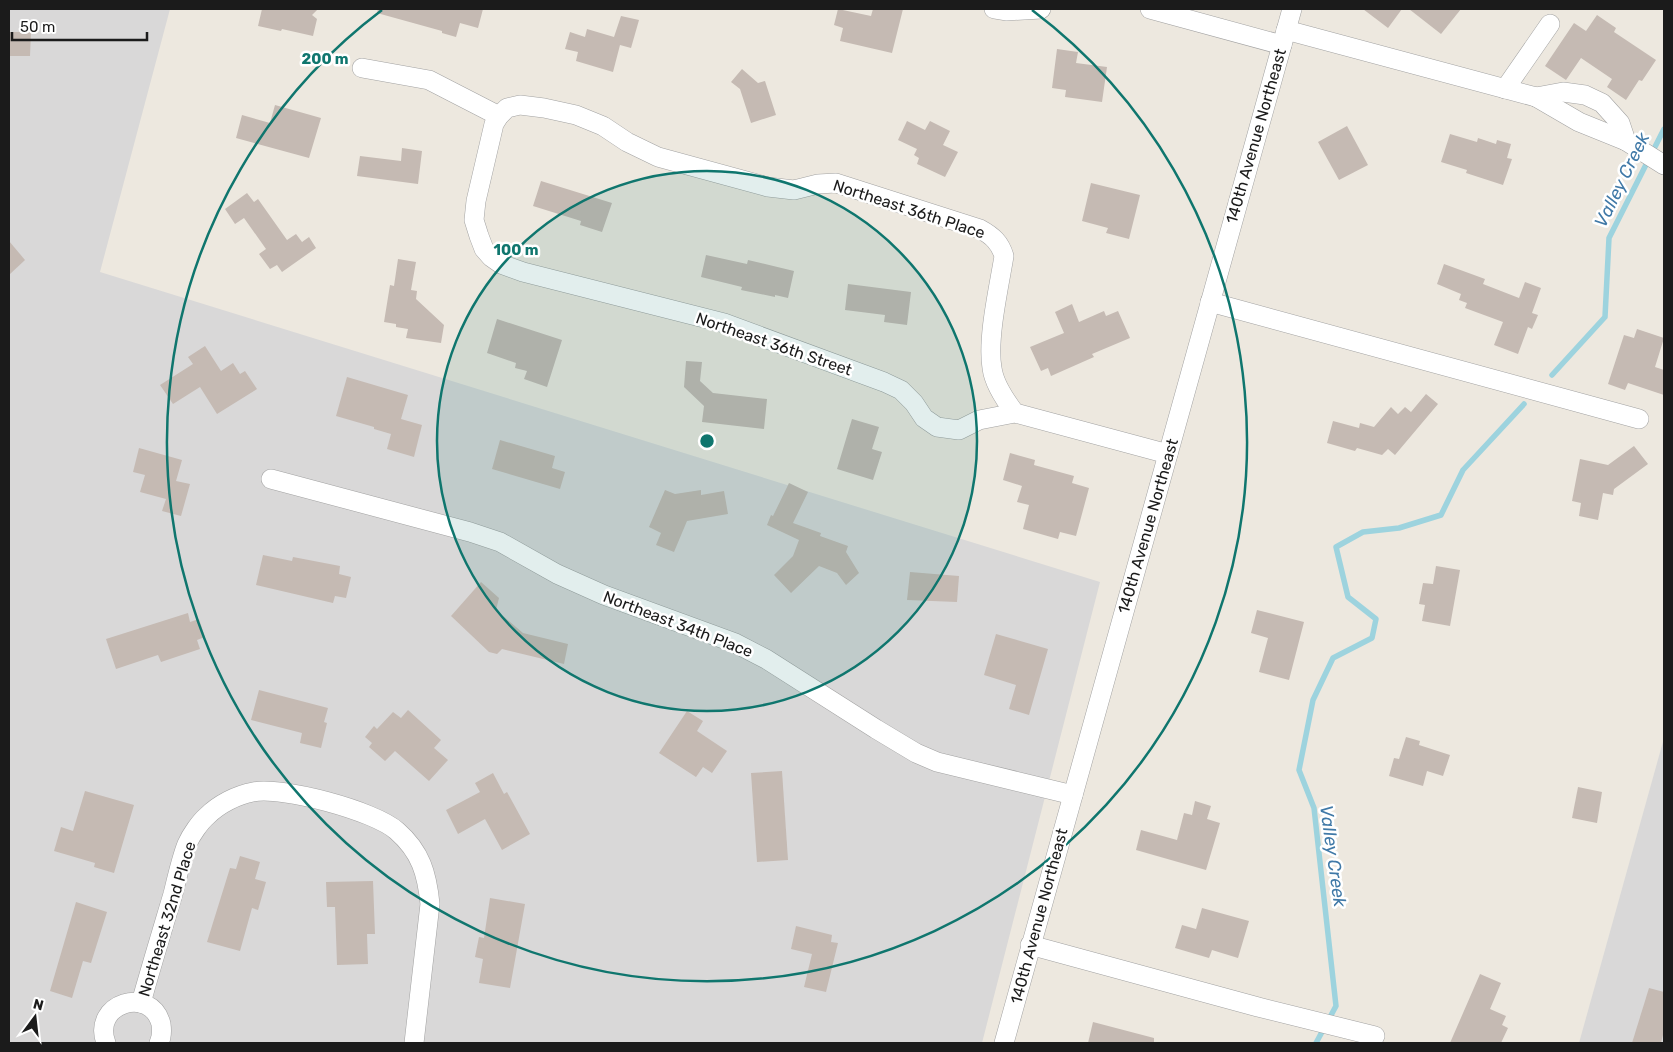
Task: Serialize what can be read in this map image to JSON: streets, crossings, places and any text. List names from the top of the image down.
{
  "streets": {
    "street": [
      "140th Avenue Northeast",
      "Northeast 36th Place",
      "Northeast 36th Street",
      "Northeast 34th Place",
      "Northeast 32nd Place"
    ]
  },
  "crossings": [
    ["140th Avenue Northeast", "Northeast 36th Street"],
    ["140th Avenue Northeast", "Northeast 34th Place"],
    ["Northeast 36th Place", "Northeast 36th Street"]
  ],
  "water": ["Valley Creek"],
  "scale_bar": "50 m",
  "north": "top",
  "rings": ["200 m", "100 m"]
}
